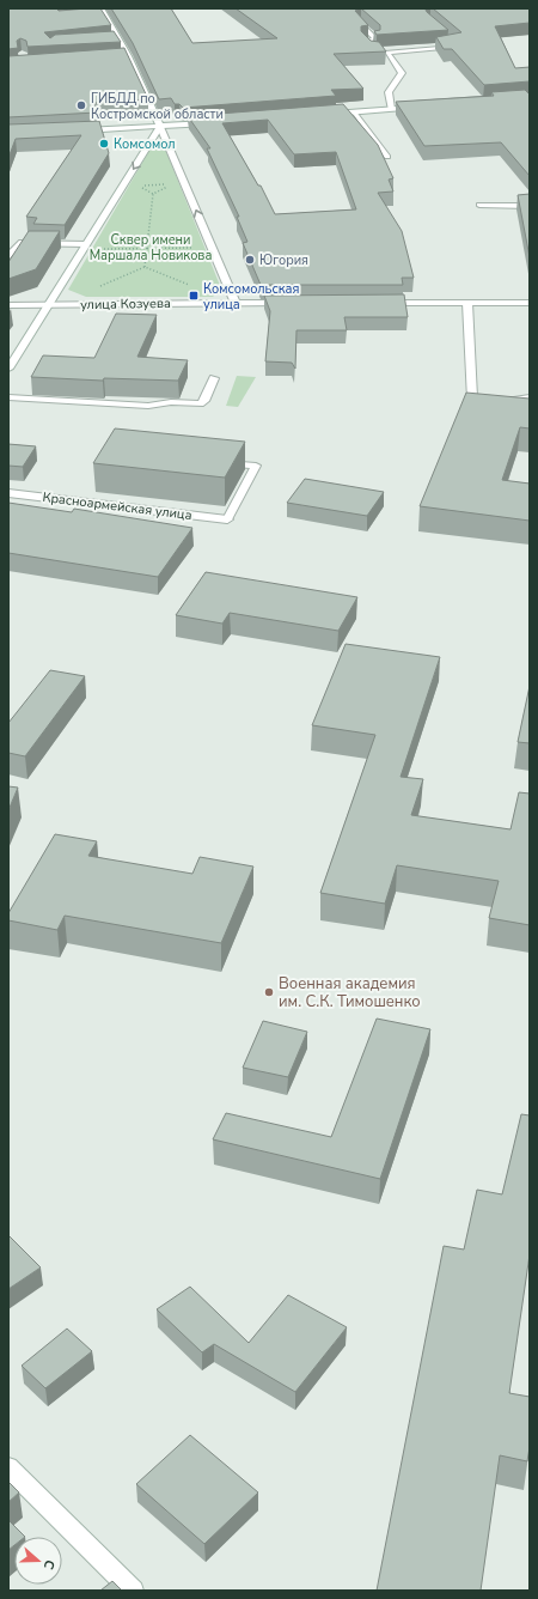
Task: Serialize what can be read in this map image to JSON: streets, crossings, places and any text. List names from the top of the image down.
{
  "streets": {
    "street": ["улица Козуева", "Красноармейская улица"]
  },
  "parks": ["Сквер имени Маршала Новикова"],
  "places": {
    "other": [
      "ГИБДД по Костромской области",
      "Комсомол",
      "Югория",
      "Военная академия им. С.К. Тимошенко"
    ],
    "transit": ["Комсомольская улица"]
  },
  "north": "right"
}
